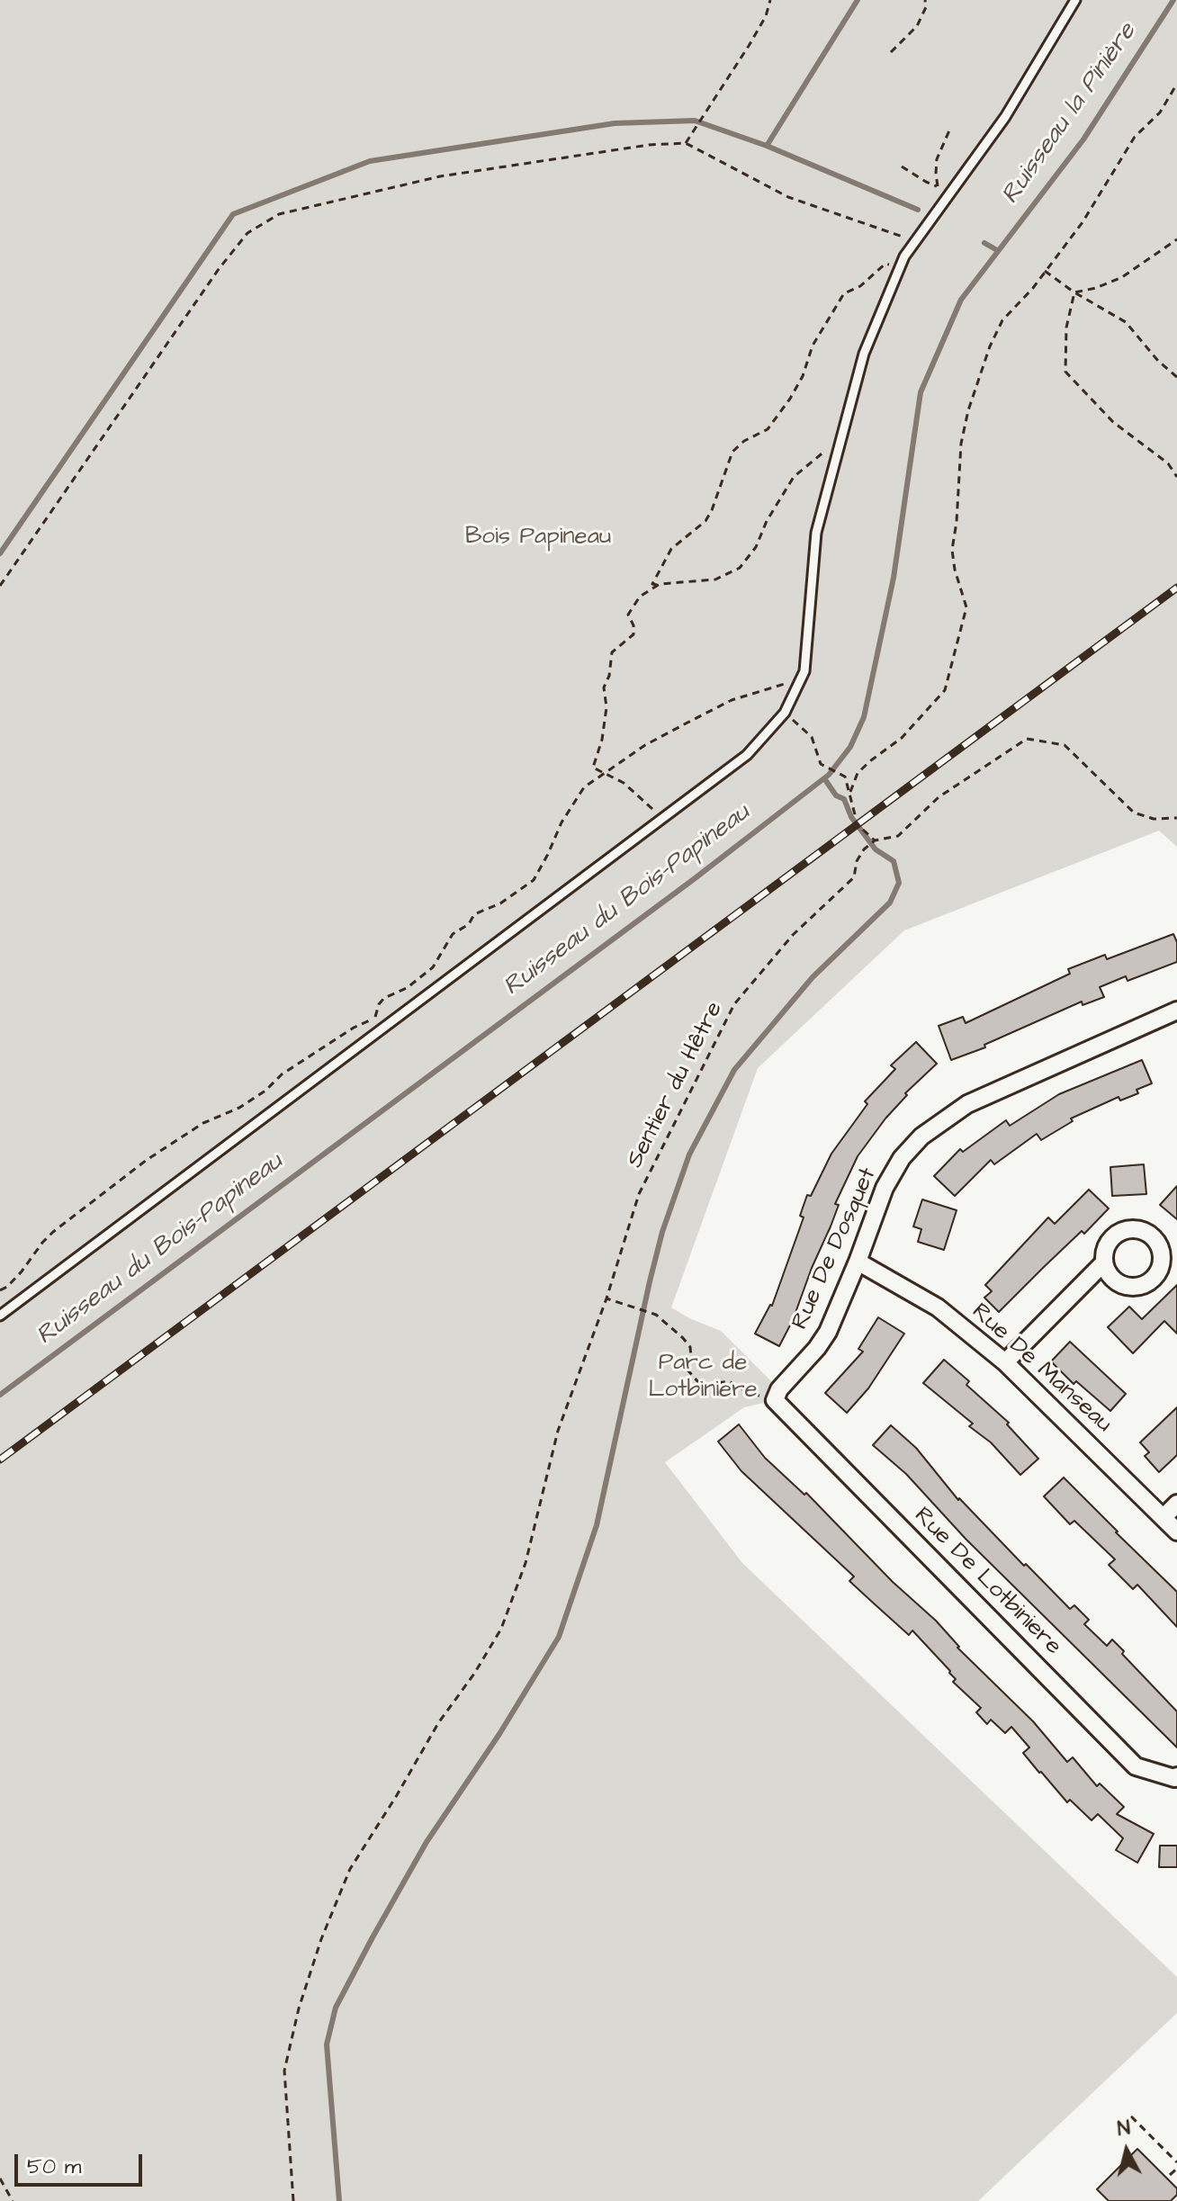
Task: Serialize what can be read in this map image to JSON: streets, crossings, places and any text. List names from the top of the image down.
{
  "streets": {
    "street": ["Rue De Dosquet", "Rue De Manseau", "Rue De Lotbiniere"],
    "path": ["Sentier du Hêtre"]
  },
  "crossings": [
    ["Rue De Dosquet", "Rue De Manseau"],
    ["Rue De Dosquet", "Rue De Lotbiniere"]
  ],
  "water": ["Ruisseau la Pinière", "Ruisseau du Bois-Papineau"],
  "parks": ["Bois Papineau", "Parc de Lotbiniere"],
  "scale_bar": "50 m",
  "north": "top"
}
